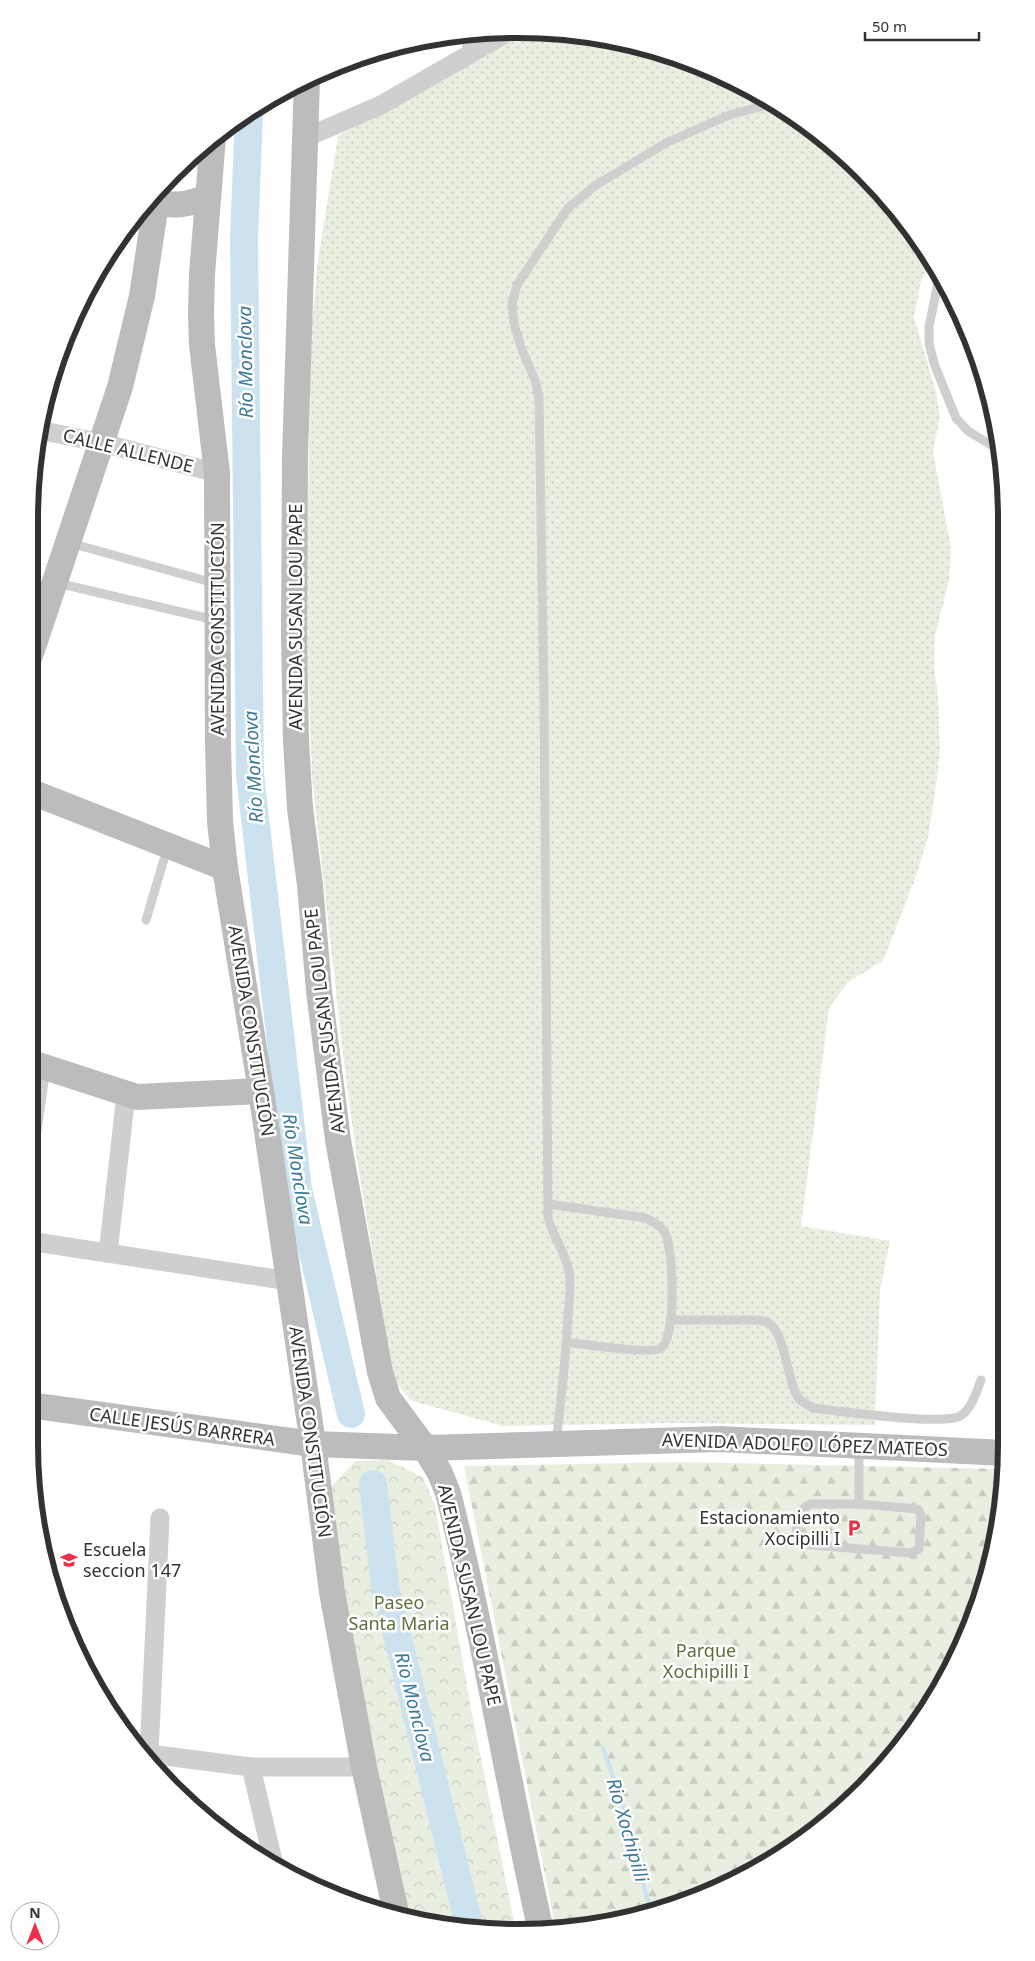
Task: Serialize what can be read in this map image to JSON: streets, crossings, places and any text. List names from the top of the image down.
{
  "streets": {
    "street": [
      "CALLE ALLENDE",
      "AVENIDA SUSAN LOU PAPE",
      "AVENIDA CONSTITUCIÓN",
      "CALLE JESÚS BARRERA",
      "AVENIDA ADOLFO LÓPEZ MATEOS"
    ]
  },
  "crossings": [
    ["CALLE ALLENDE", "AVENIDA CONSTITUCIÓN"],
    ["AVENIDA SUSAN LOU PAPE", "CALLE JESÚS BARRERA"],
    ["AVENIDA SUSAN LOU PAPE", "AVENIDA ADOLFO LÓPEZ MATEOS"],
    ["AVENIDA CONSTITUCIÓN", "CALLE JESÚS BARRERA"],
    ["CALLE JESÚS BARRERA", "AVENIDA ADOLFO LÓPEZ MATEOS"]
  ],
  "water": ["Río Monclova", "Rio Monclova", "Rio Xochipilli"],
  "parks": ["Paseo Santa Maria", "Parque Xochipilli I"],
  "places": {
    "parking": ["Estacionamiento Xocipilli I"],
    "school or university": ["Escuela seccion 147"]
  },
  "scale_bar": "50 m",
  "north": "top"
}
